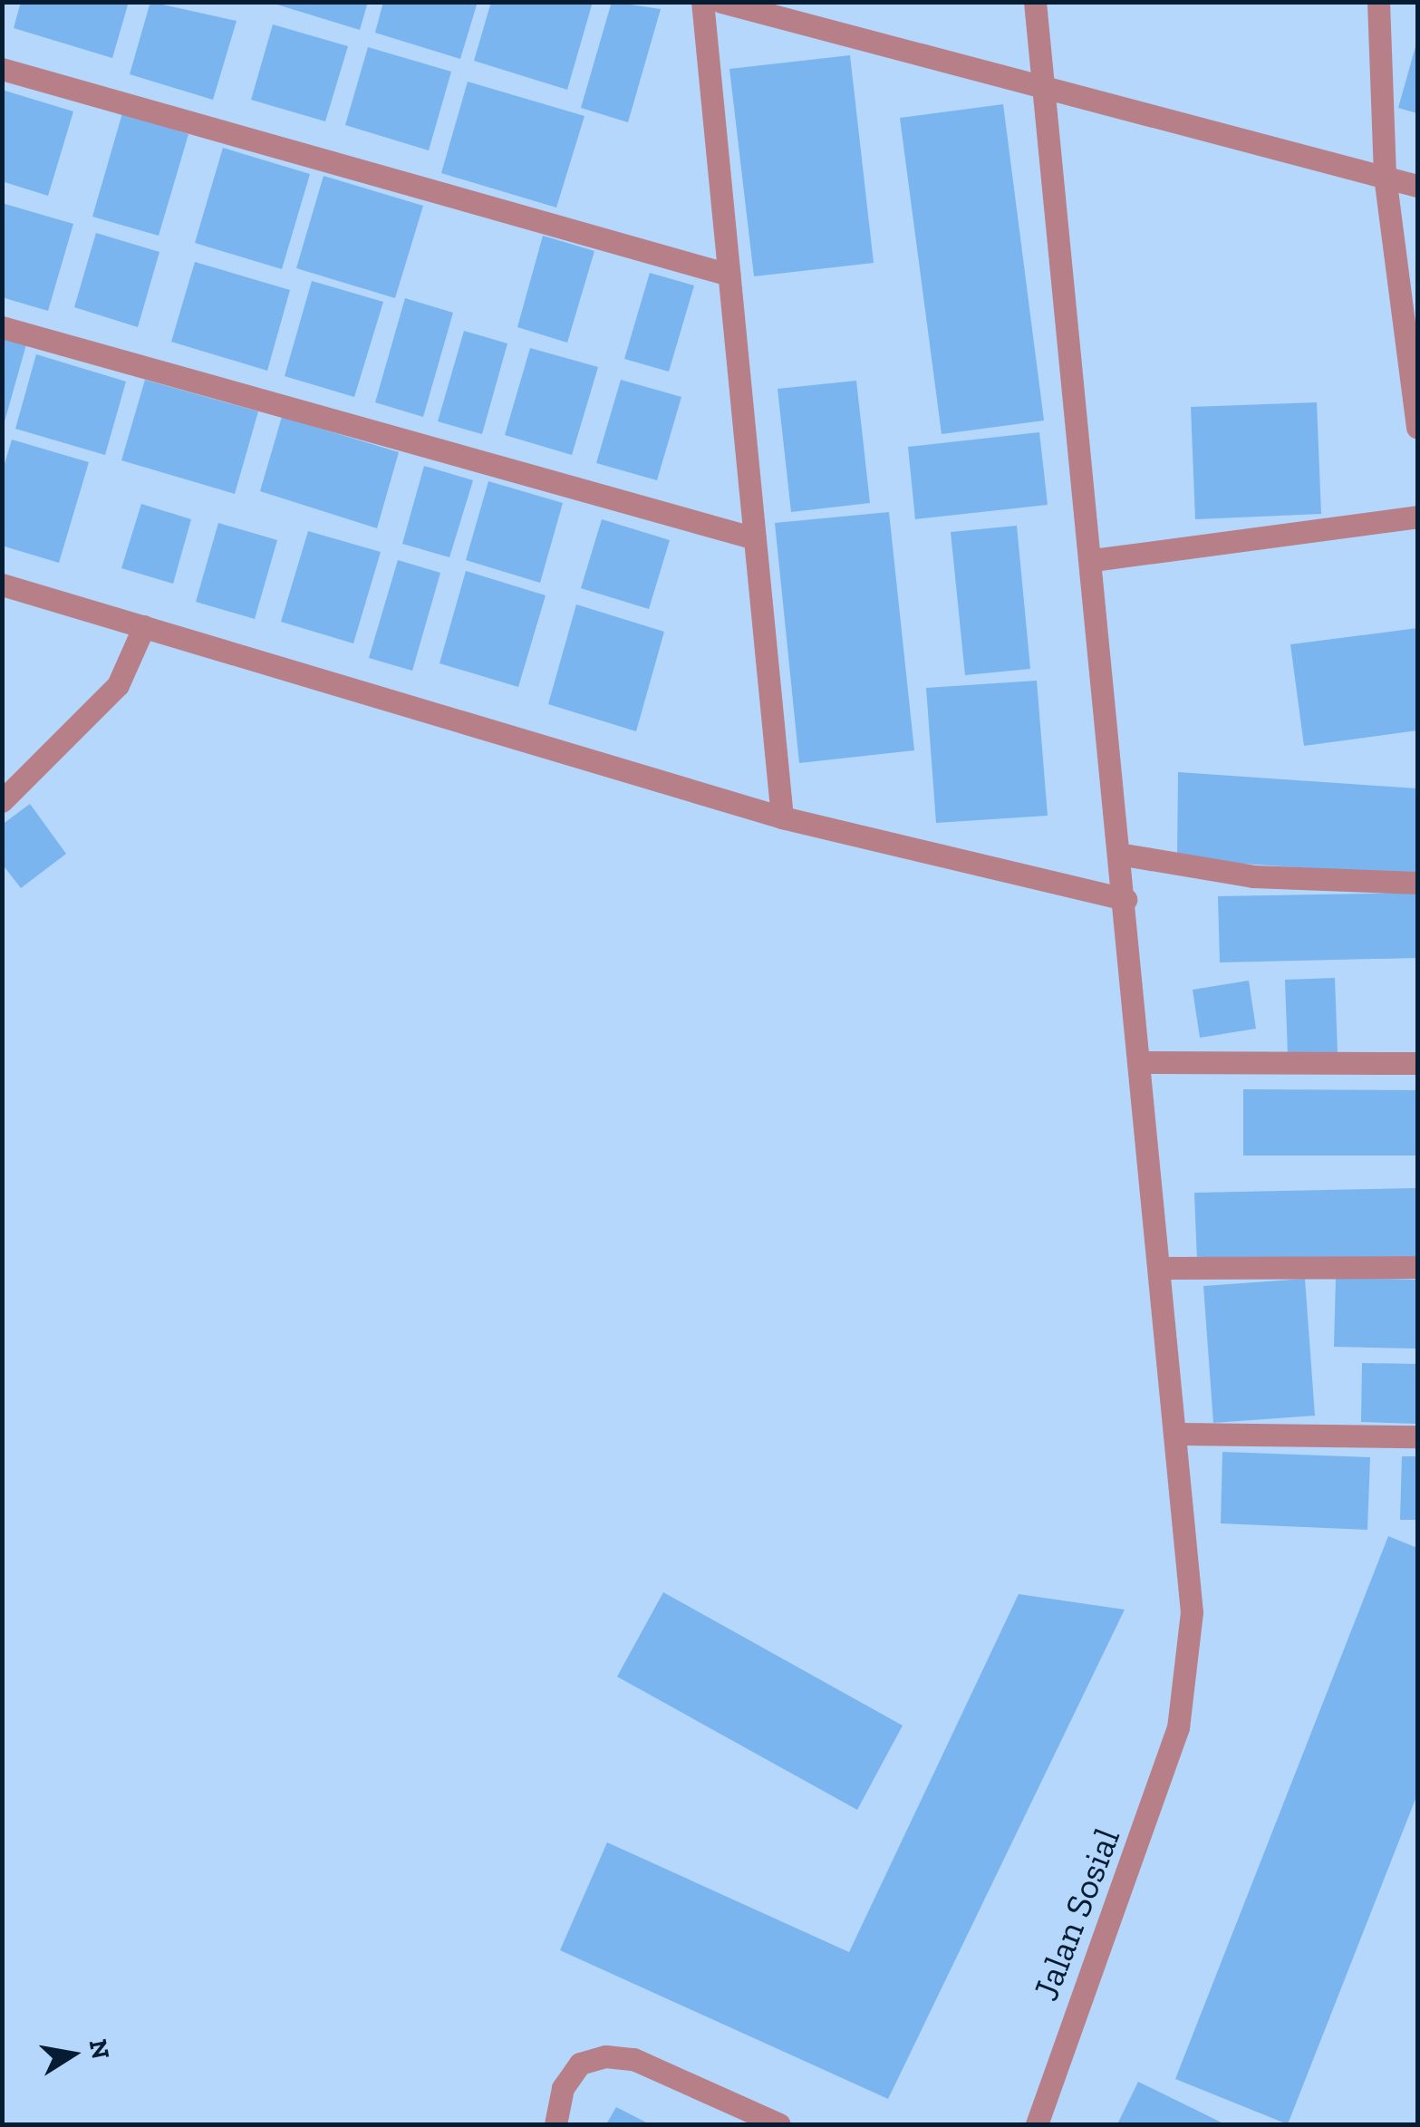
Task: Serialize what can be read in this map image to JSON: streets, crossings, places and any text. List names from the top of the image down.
{
  "streets": {
    "street": ["Jalan Sosial"]
  },
  "north": "right"
}
